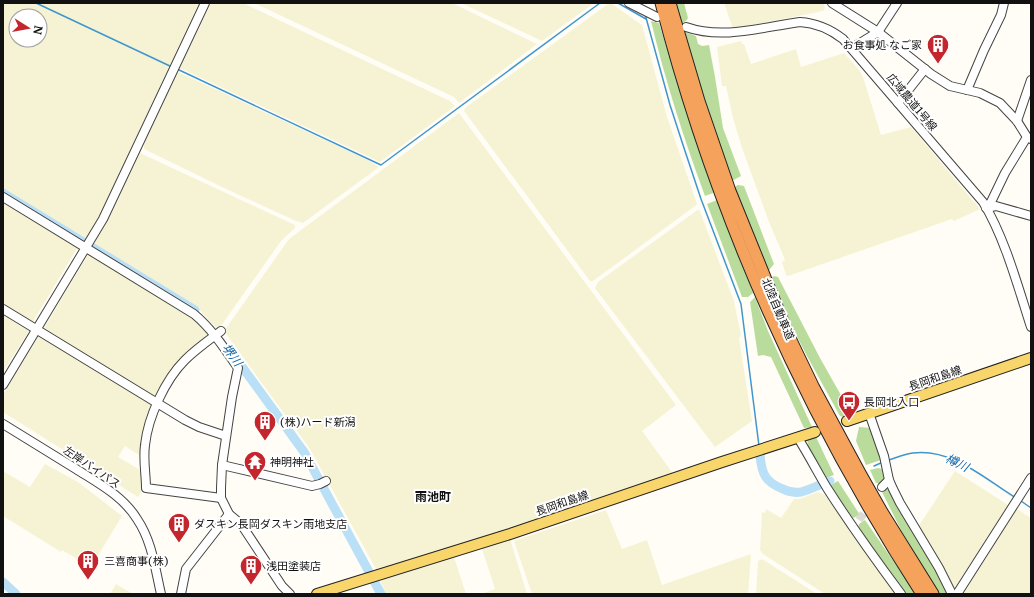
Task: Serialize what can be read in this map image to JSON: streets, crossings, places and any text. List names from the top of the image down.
{
  "streets": {
    "highway": ["北陸自動車道"],
    "main road": ["長岡和島線"],
    "street": ["広域農道1号線", "左岸バイパス"]
  },
  "districts": ["雨池町"],
  "water": ["堺川", "樽川"],
  "places": {
    "building": [
      "お食事処 なご家",
      "(株)ハード新潟",
      "ダスキン長岡ダスキン雨地支店",
      "三喜商事(株)",
      "浅田塗装店"
    ],
    "bus stop": ["長岡北入口"],
    "temple": ["神明神社"]
  },
  "north": "right"
}
